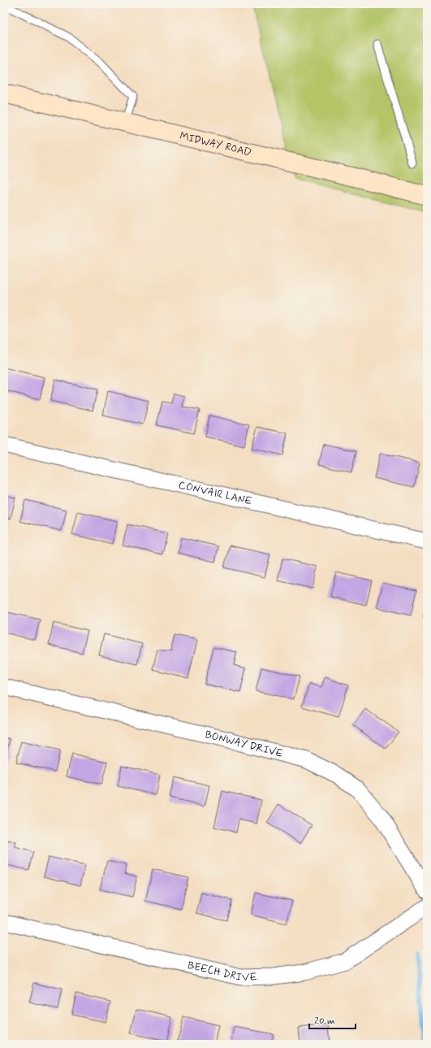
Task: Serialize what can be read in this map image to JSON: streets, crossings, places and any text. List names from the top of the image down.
{
  "streets": {
    "street": [
      "MIDWAY ROAD",
      "CONVAIR LANE",
      "BONWAY DRIVE",
      "BEECH DRIVE"
    ]
  },
  "scale_bar": "20 m"
}
